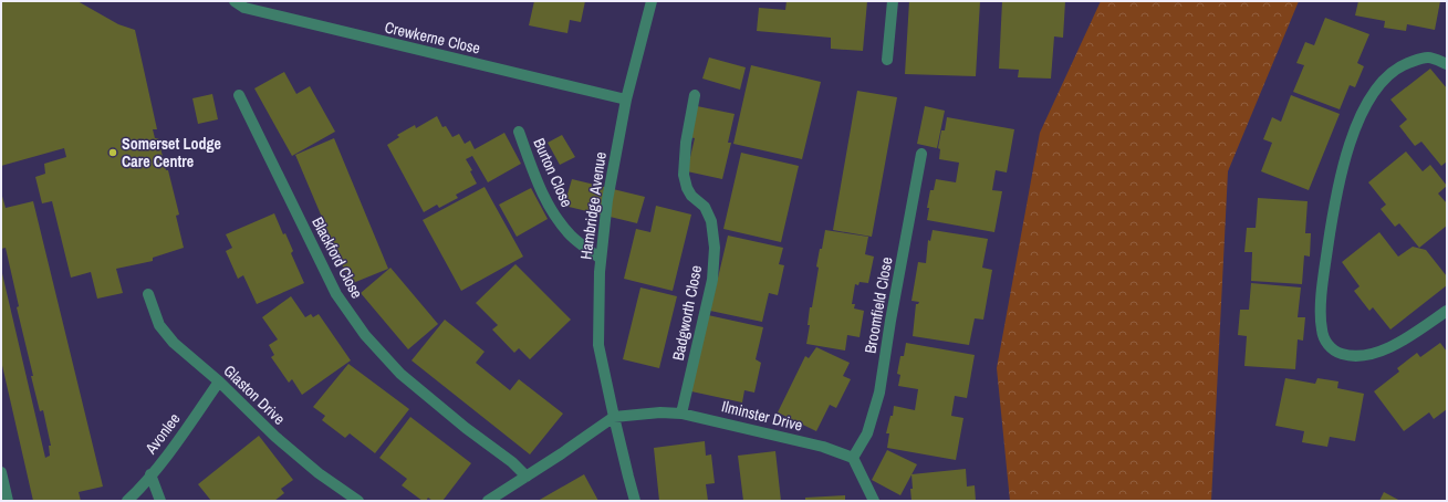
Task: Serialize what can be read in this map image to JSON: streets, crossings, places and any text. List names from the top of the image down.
{
  "streets": {
    "street": [
      "Crewkerne Close",
      "Burton Close",
      "Hambridge Avenue",
      "Blackford Close",
      "Broomfield Close",
      "Badgworth Close",
      "Glaston Drive",
      "Ilminster Drive",
      "Avonlee"
    ]
  },
  "crossings": [
    ["Crewkerne Close", "Hambridge Avenue"],
    ["Burton Close", "Hambridge Avenue"],
    ["Hambridge Avenue", "Ilminster Drive"],
    ["Broomfield Close", "Ilminster Drive"],
    ["Badgworth Close", "Ilminster Drive"],
    ["Glaston Drive", "Avonlee"]
  ],
  "places": ["Somerset Lodge Care Centre"]
}
